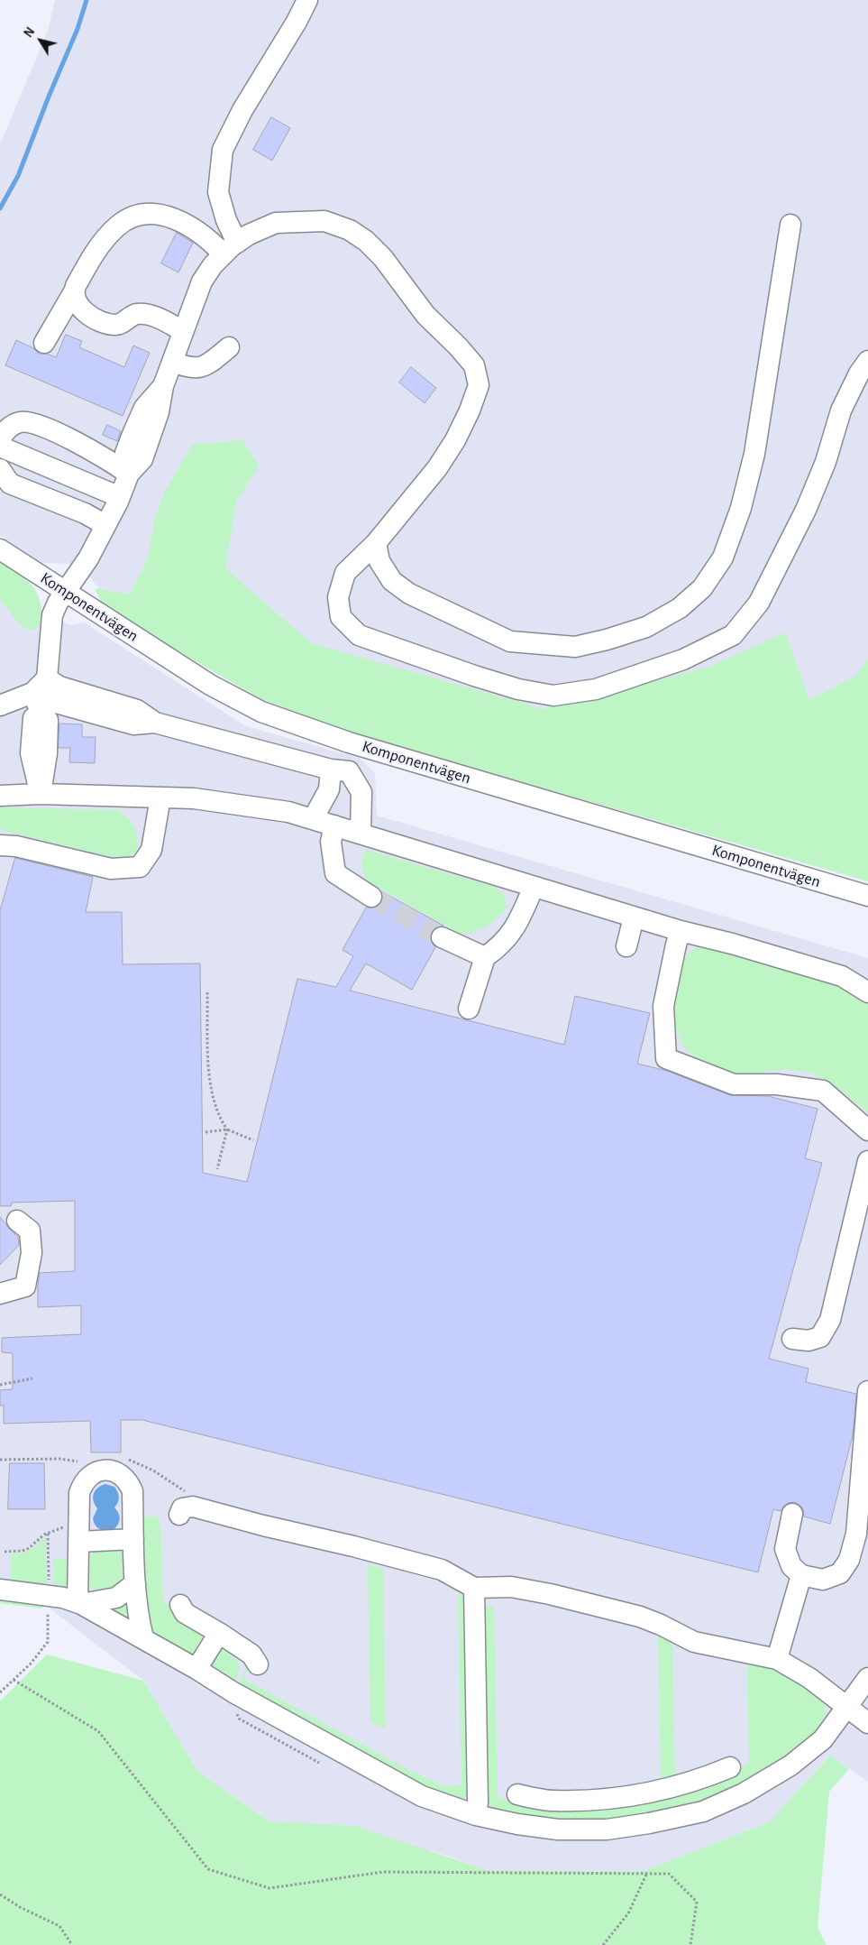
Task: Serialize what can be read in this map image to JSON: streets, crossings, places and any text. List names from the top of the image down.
{
  "streets": {
    "street": ["Komponentvägen"]
  },
  "north": "top left"
}
